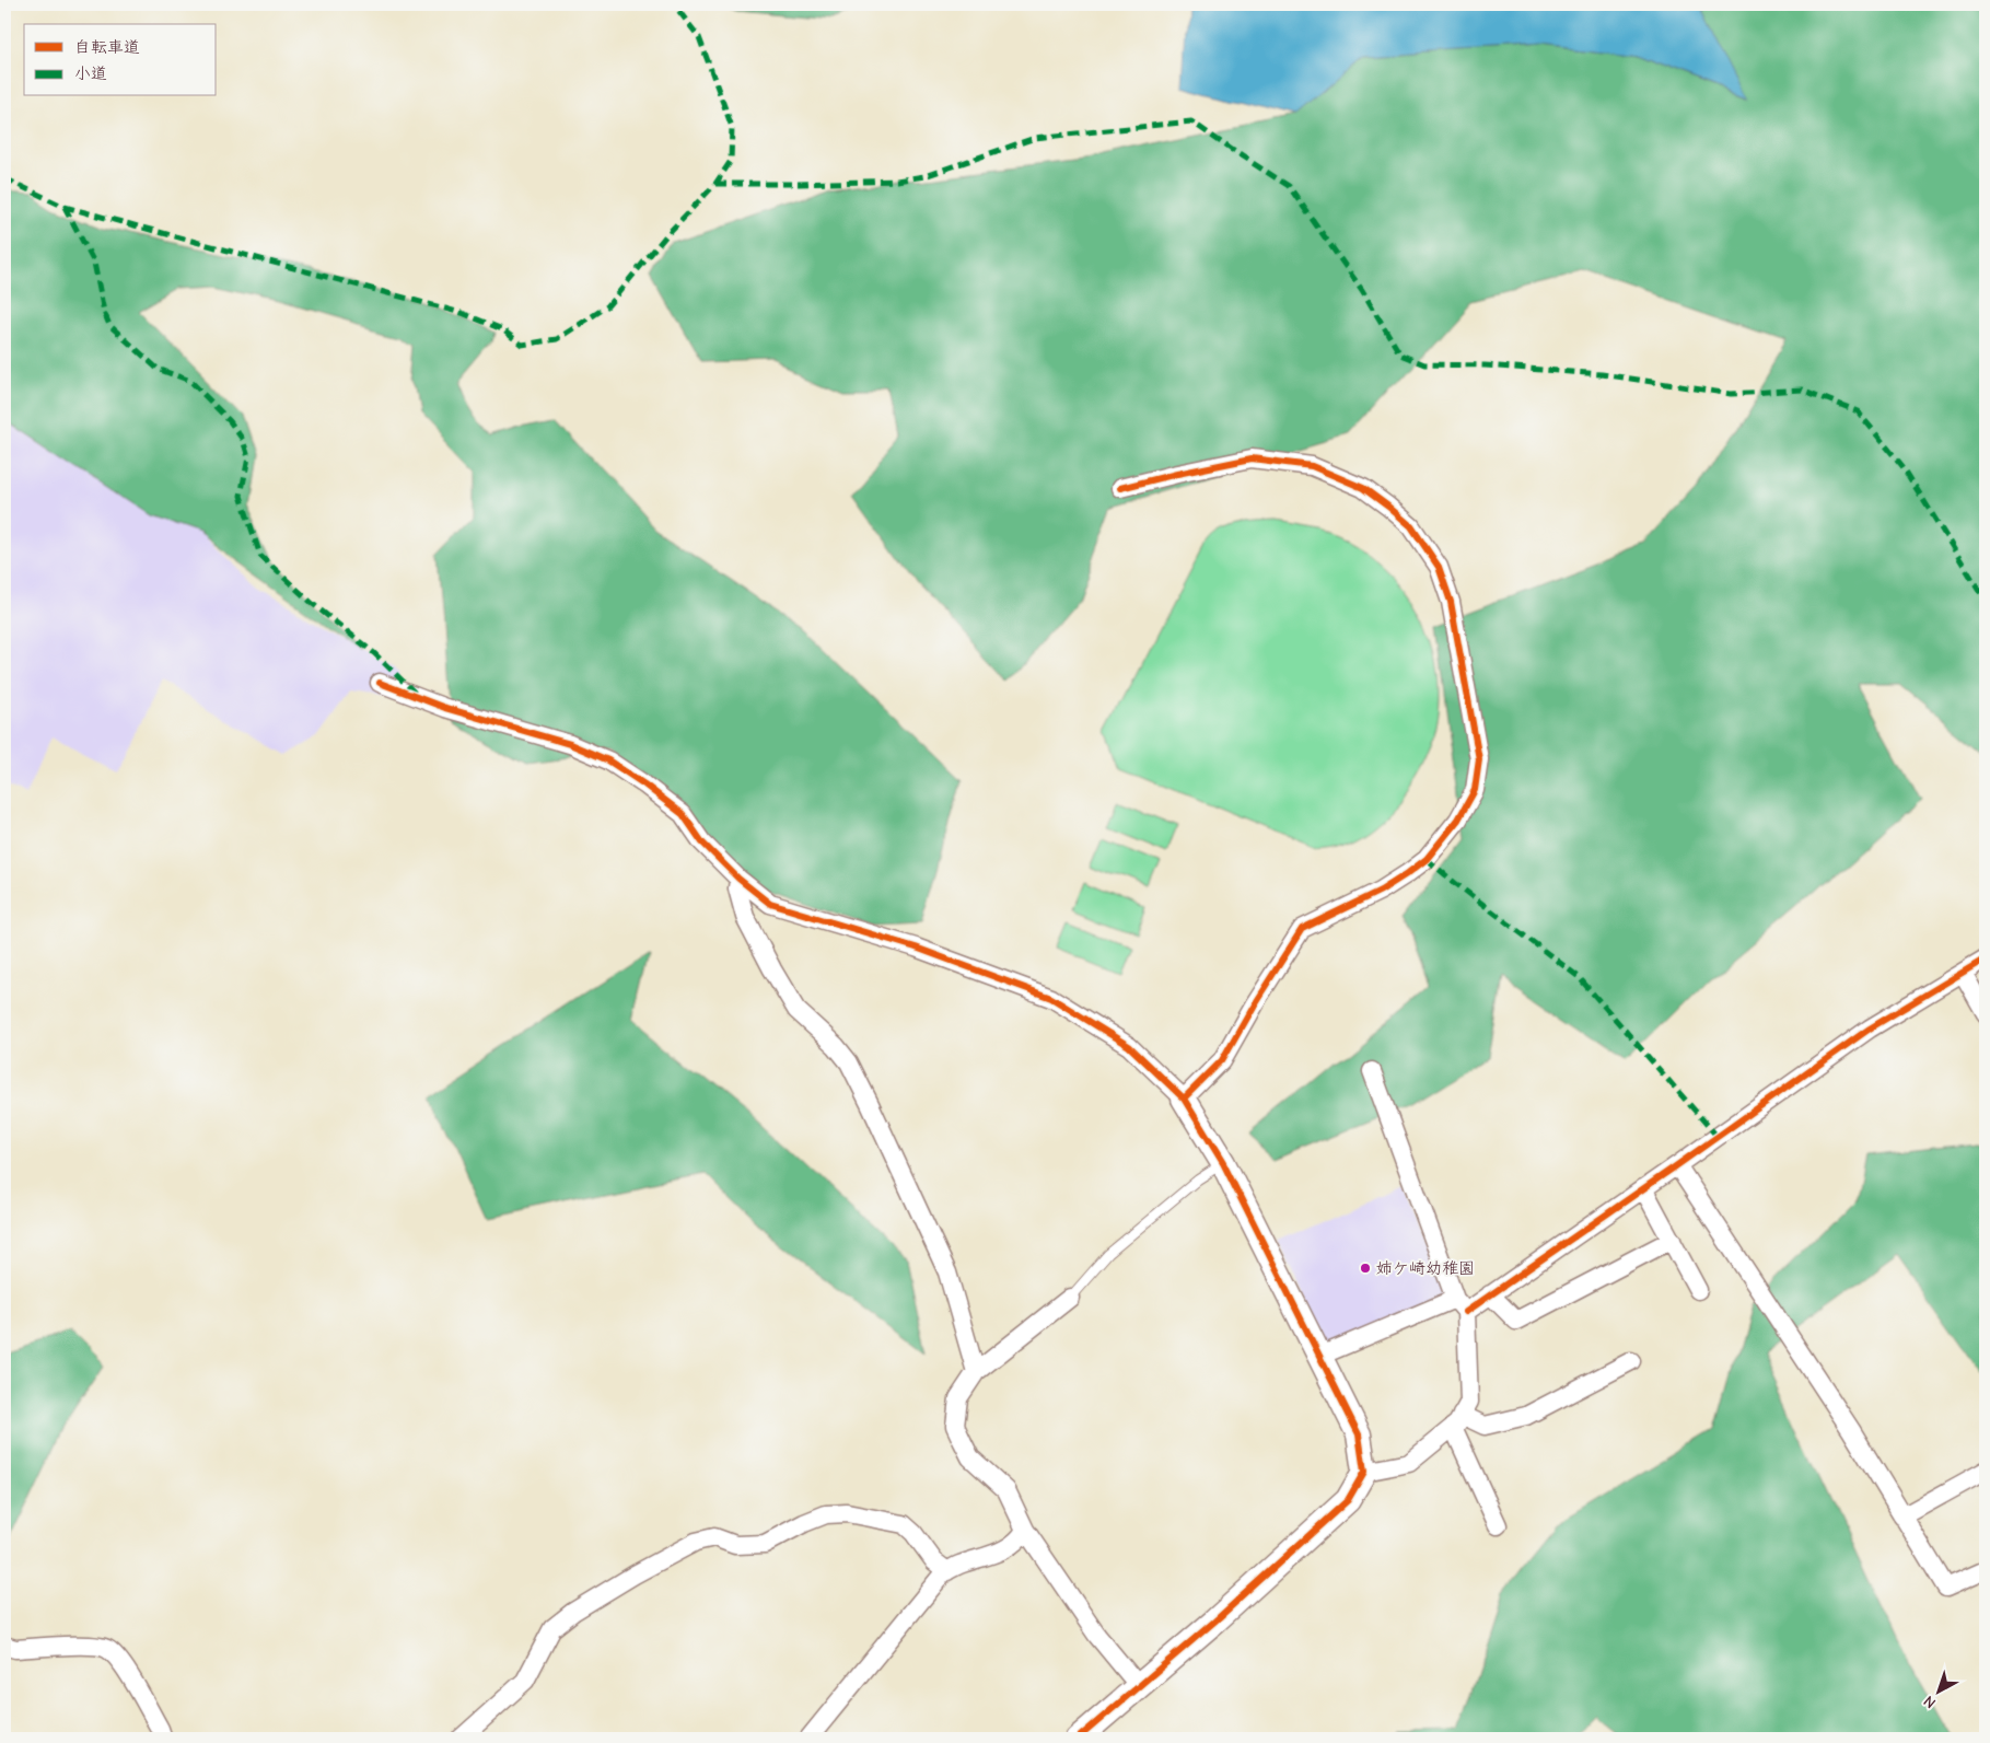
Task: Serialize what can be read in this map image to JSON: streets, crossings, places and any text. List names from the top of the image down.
{
  "places": ["姉ケ崎幼稚園"],
  "legend": ["自転車道", "小道"],
  "north": "bottom left"
}
